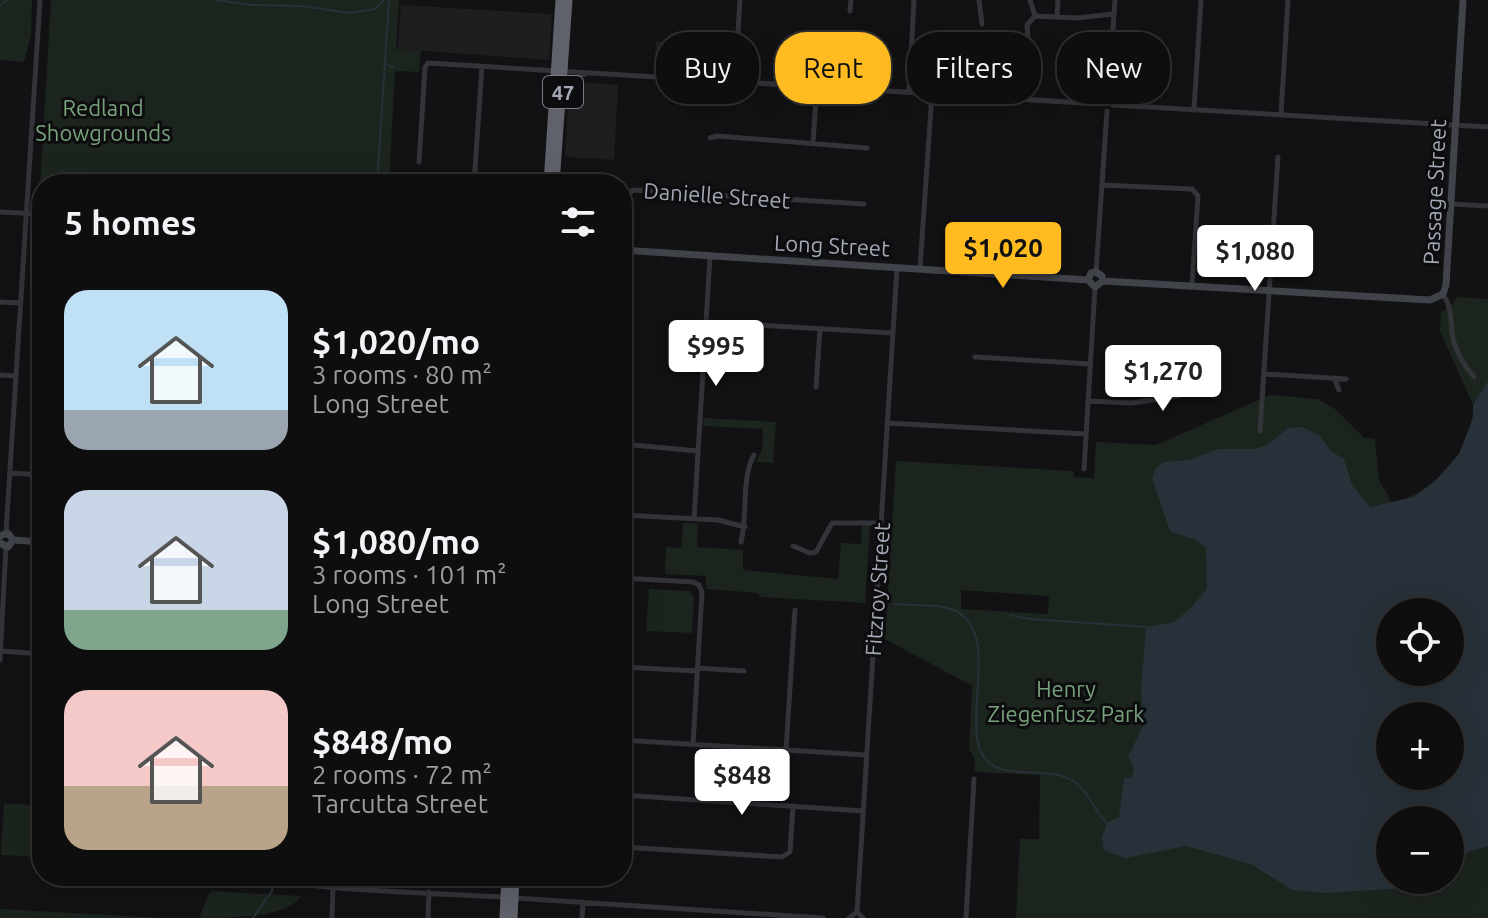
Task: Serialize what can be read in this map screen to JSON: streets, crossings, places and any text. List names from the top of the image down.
{
  "streets": {
    "highway": ["47"],
    "street": [
      "Passage Street",
      "Danielle Street",
      "Long Street",
      "Fitzroy Street"
    ]
  },
  "crossings": [
    ["Long Street", "Fitzroy Street"]
  ],
  "parks": ["Redland Showgrounds", "Henry Ziegenfusz Park"],
  "page": {
    "chip": [
      "Buy",
      "Rent",
      "Filters",
      "New"
    ],
    "heading": "5 homes",
    "price": [
      "$1,020",
      "$1,080",
      "$995",
      "$1,270",
      "$848"
    ],
    "list": [
      {
        "name": "$1,020/mo",
        "note": "3 rooms · 80 m² · Long Street"
      },
      {
        "name": "$1,080/mo",
        "note": "3 rooms · 101 m² · Long Street"
      },
      {
        "name": "$848/mo",
        "note": "2 rooms · 72 m² · Tarcutta Street"
      }
    ],
    "map_buttons": ["+", "−"]
  }
}
